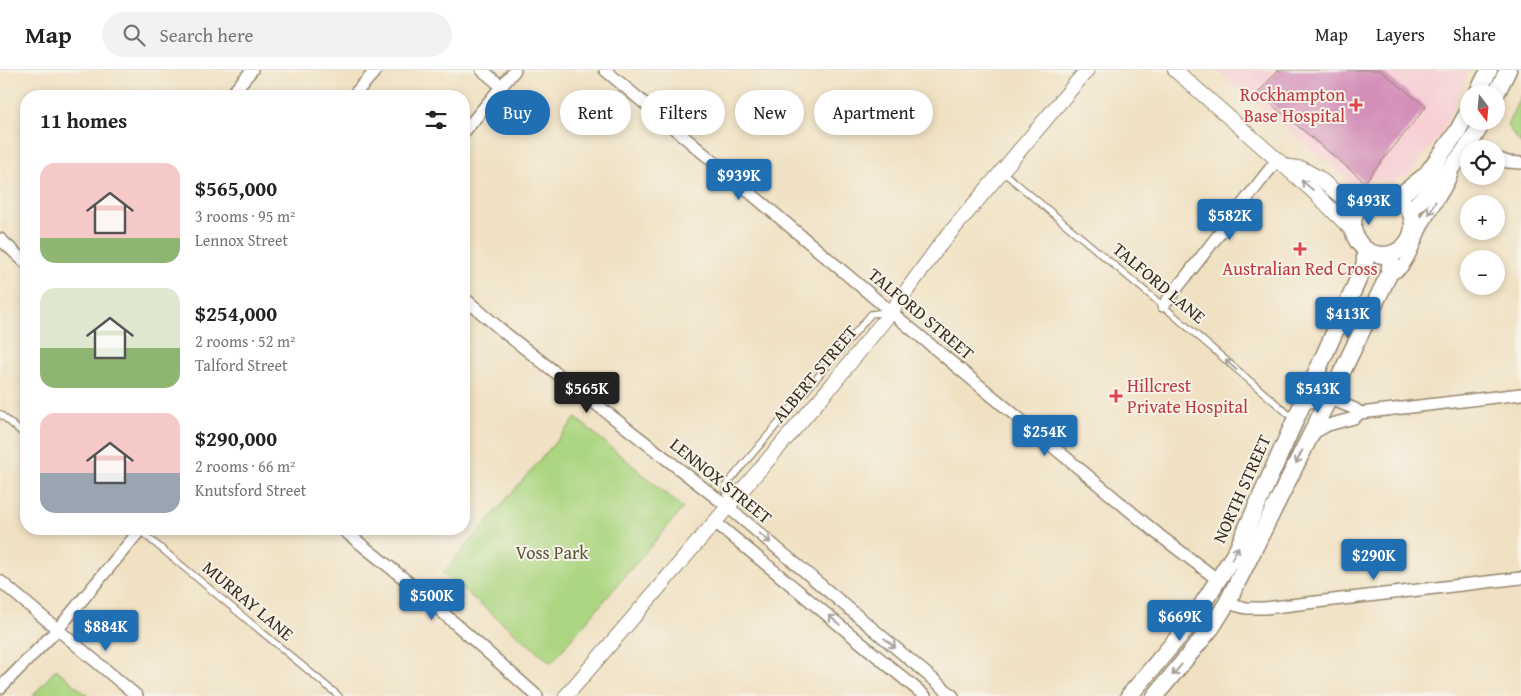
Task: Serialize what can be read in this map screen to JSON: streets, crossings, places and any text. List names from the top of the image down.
{
  "streets": {
    "main road": ["NORTH STREET"],
    "street": ["TALFORD STREET", "ALBERT STREET", "LENNOX STREET"],
    "lane": ["TALFORD LANE", "MURRAY LANE"]
  },
  "crossings": [
    ["TALFORD LANE", "ALBERT STREET"],
    ["TALFORD LANE", "NORTH STREET"],
    ["TALFORD STREET", "ALBERT STREET"],
    ["TALFORD STREET", "NORTH STREET"],
    ["ALBERT STREET", "LENNOX STREET"]
  ],
  "one_way": ["TALFORD LANE"],
  "parks": ["Voss Park"],
  "places": {
    "health": ["Rockhampton Base Hospital", "Australian Red Cross", "Hillcrest Private Hospital"]
  },
  "north": "bottom",
  "page": {
    "header": "Map",
    "search": "Search here",
    "nav": ["Map", "Layers", "Share"],
    "map_buttons": ["+", "−"],
    "chip": [
      "Buy",
      "Rent",
      "Filters",
      "New",
      "Apartment"
    ],
    "heading": "11 homes",
    "list": [
      {
        "name": "$565,000",
        "note": "3 rooms · 95 m² · Lennox Street"
      },
      {
        "name": "$254,000",
        "note": "2 rooms · 52 m² · Talford Street"
      },
      {
        "name": "$290,000",
        "note": "2 rooms · 66 m² · Knutsford Street"
      }
    ],
    "price": [
      "$939K",
      "$493K",
      "$582K",
      "$413K",
      "$565K",
      "$543K",
      "$254K",
      "$290K",
      "$500K",
      "$669K",
      "$884K"
    ]
  }
}
